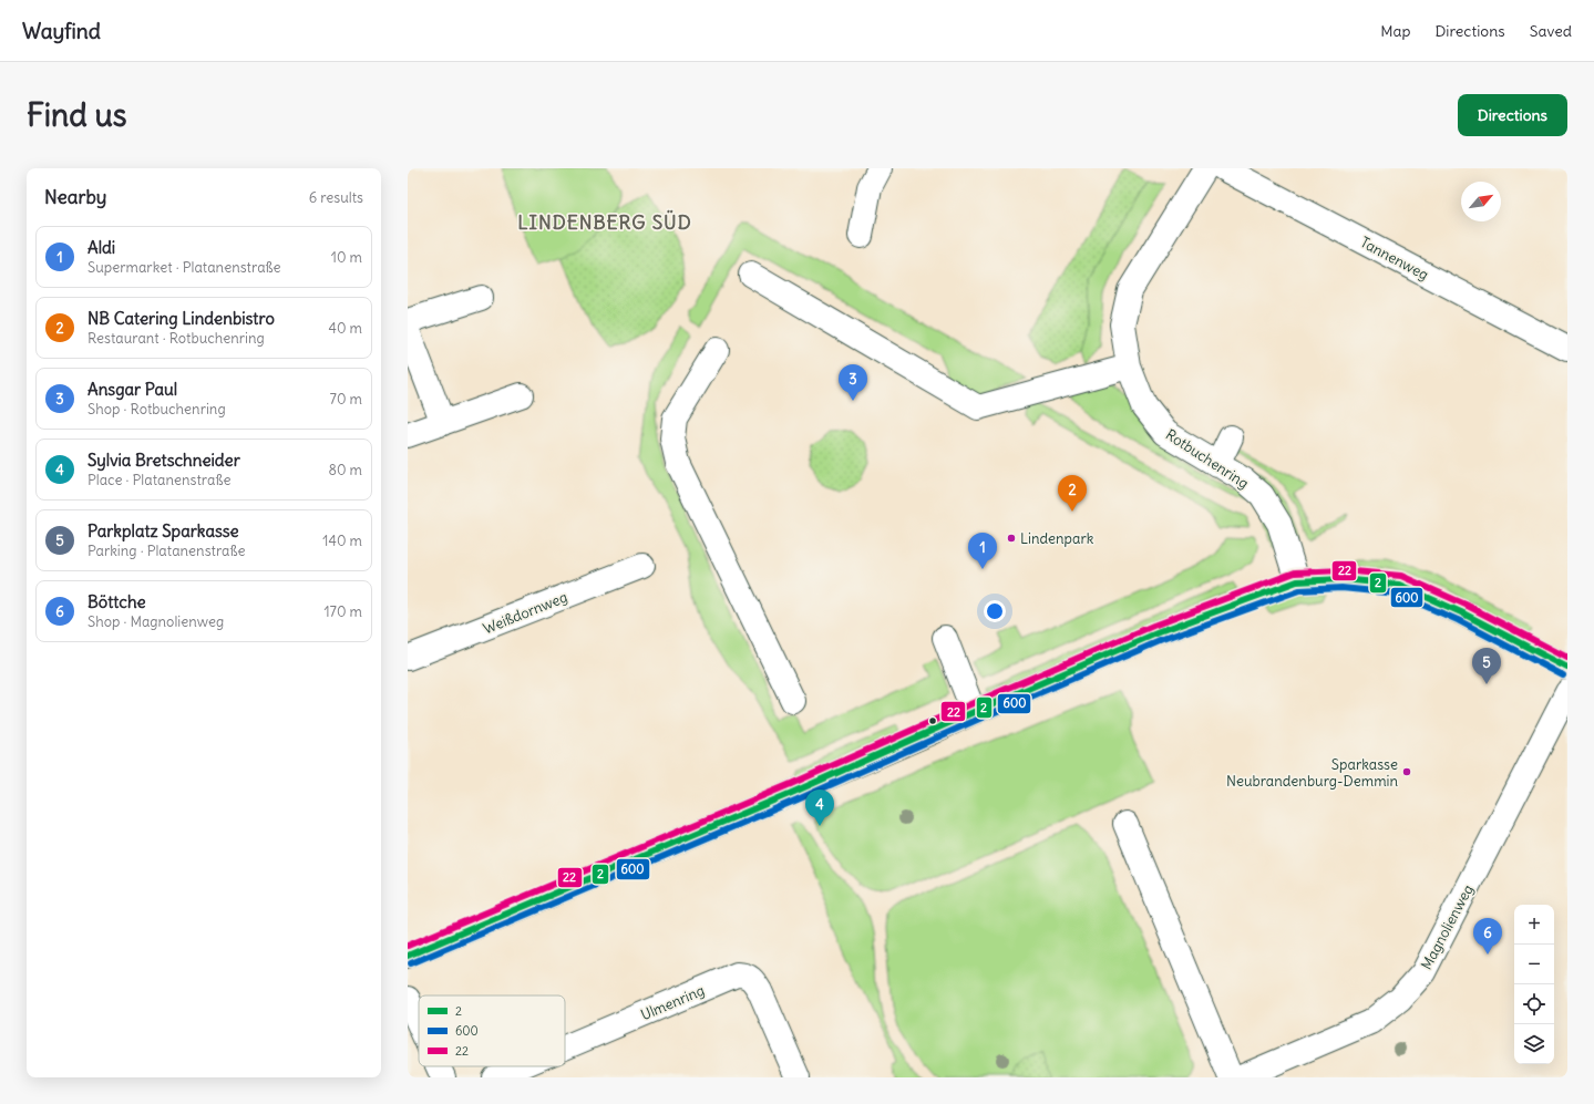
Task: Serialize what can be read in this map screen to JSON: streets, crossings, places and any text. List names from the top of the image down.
{
  "streets": {
    "street": [
      "Tannenweg",
      "Rotbuchenring",
      "Weißdornweg",
      "Magnolienweg",
      "Ulmenring"
    ]
  },
  "districts": ["LINDENBERG SÜD"],
  "places": ["Lindenpark", "Sparkasse Neubrandenburg-Demmin"],
  "lines": ["transit line 22", "transit line 2", "transit line 600"],
  "legend": ["2", "600", "22"],
  "north": "top right",
  "page": {
    "header": "Wayfind",
    "nav": ["Map", "Directions", "Saved"],
    "buttons": "Directions",
    "title": "Find us",
    "heading": ["Nearby", "6 results"],
    "list": [
      {
        "mark": "1",
        "name": "Aldi",
        "note": "Supermarket · Platanenstraße",
        "value": "10 m"
      },
      {
        "mark": "2",
        "name": "NB Catering Lindenbistro",
        "note": "Restaurant · Rotbuchenring",
        "value": "40 m"
      },
      {
        "mark": "3",
        "name": "Ansgar Paul",
        "note": "Shop · Rotbuchenring",
        "value": "70 m"
      },
      {
        "mark": "4",
        "name": "Sylvia Bretschneider",
        "note": "Place · Platanenstraße",
        "value": "80 m"
      },
      {
        "mark": "5",
        "name": "Parkplatz Sparkasse",
        "note": "Parking · Platanenstraße",
        "value": "140 m"
      },
      {
        "mark": "6",
        "name": "Böttche",
        "note": "Shop · Magnolienweg",
        "value": "170 m"
      }
    ],
    "pins": [
      "3",
      "2",
      "1",
      "5",
      "4",
      "6"
    ],
    "map_buttons": ["+", "−"]
  }
}
